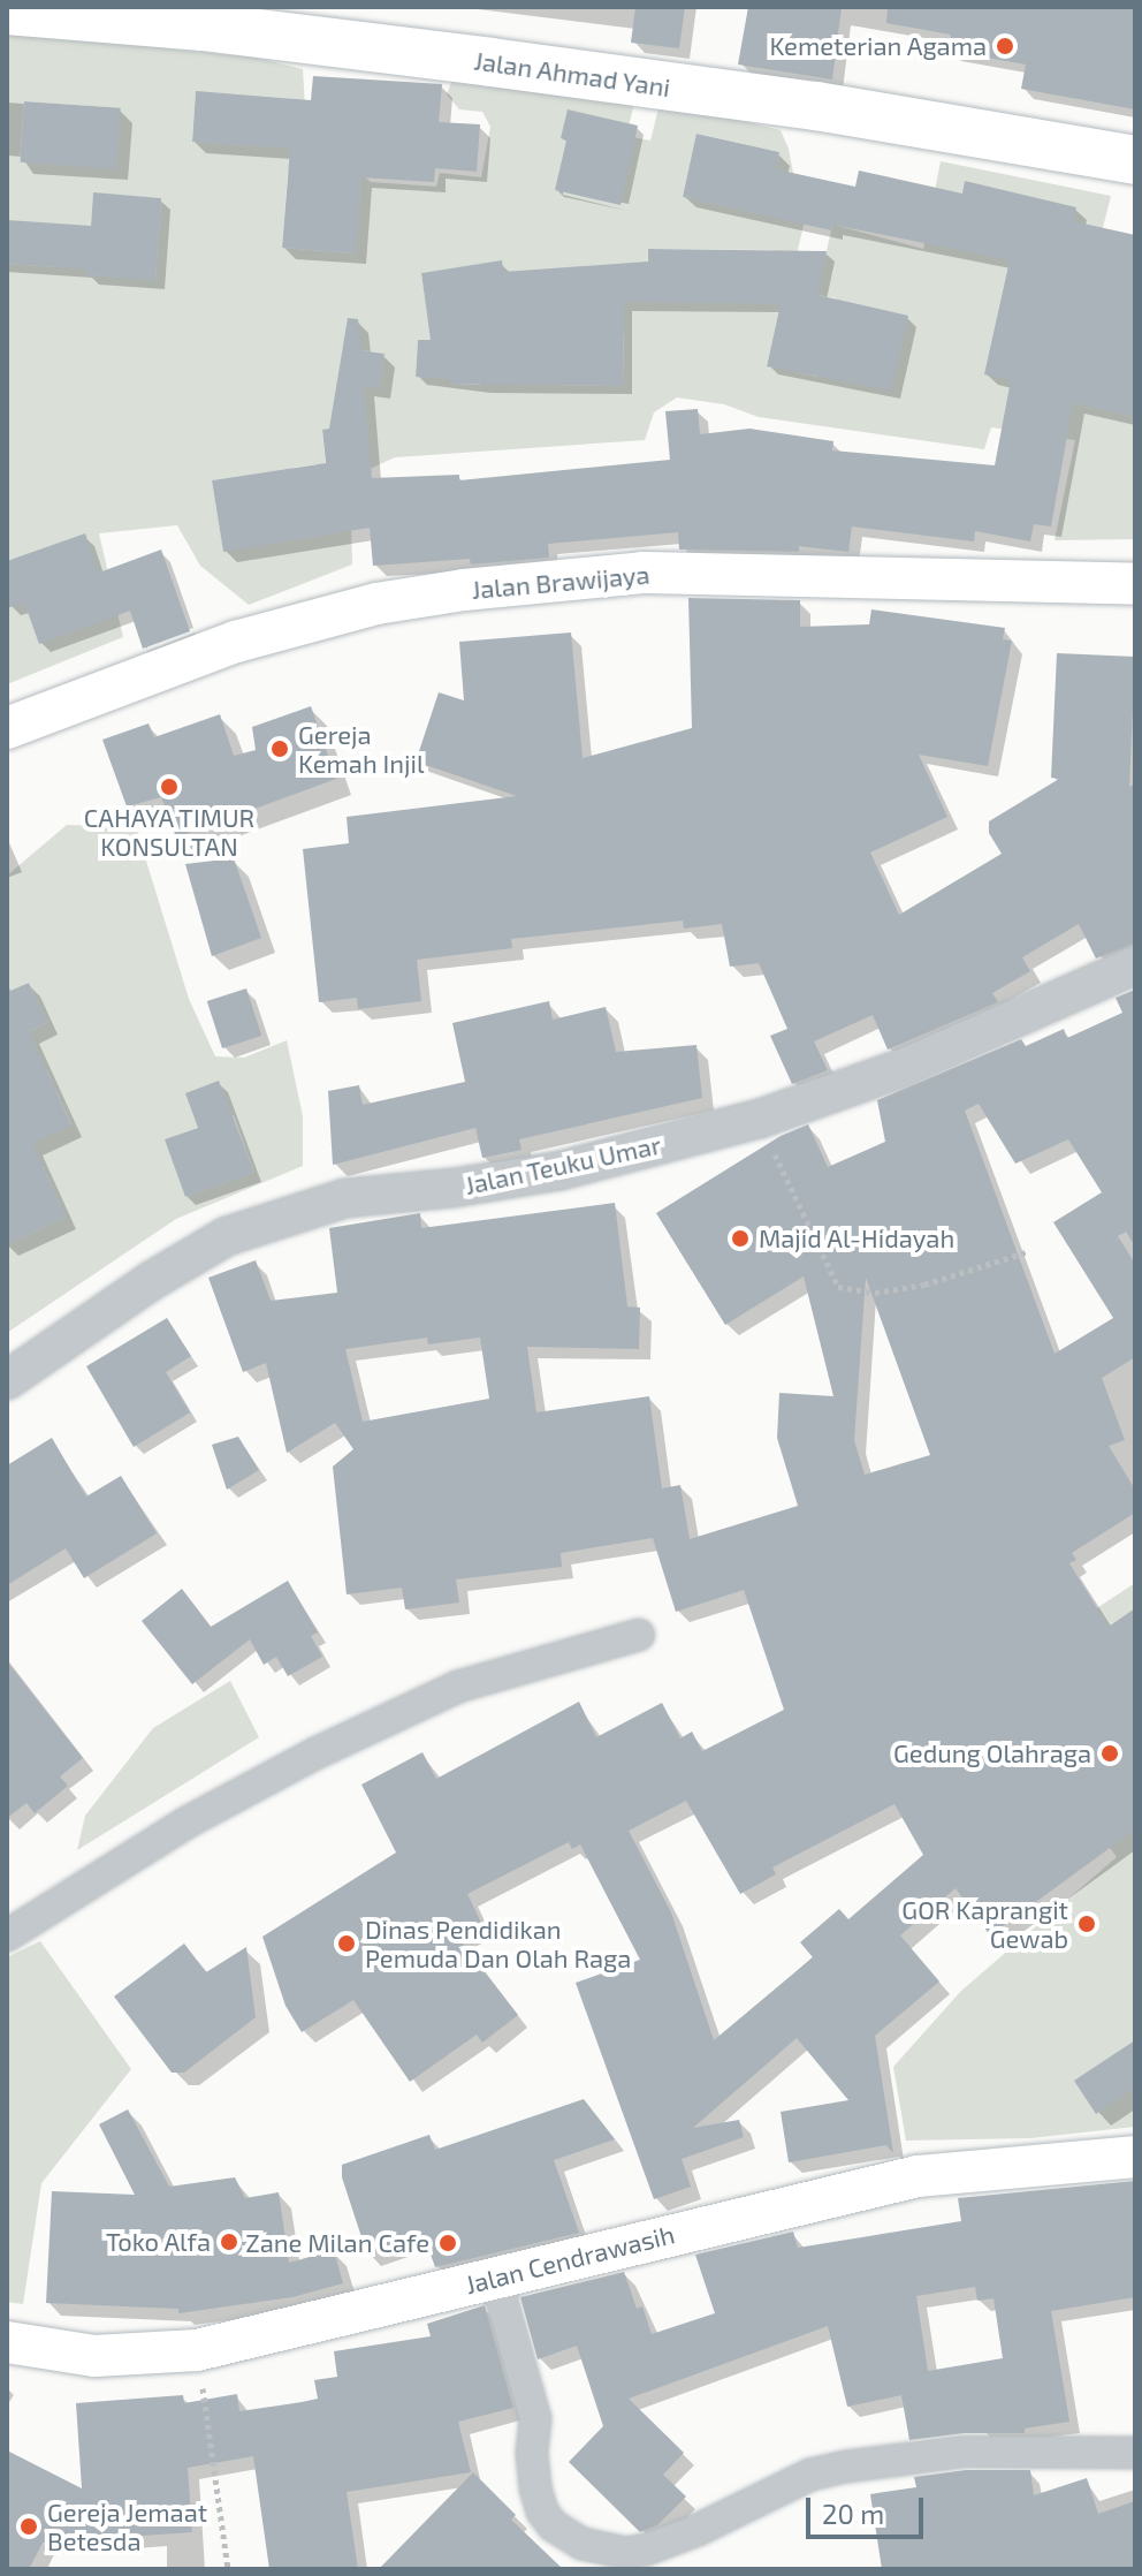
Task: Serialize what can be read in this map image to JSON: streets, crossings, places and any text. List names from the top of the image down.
{
  "streets": {
    "main road": ["Jalan Ahmad Yani", "Jalan Brawijaya", "Jalan Cendrawasih"],
    "street": ["Jalan Teuku Umar"]
  },
  "places": [
    "Kemeterian Agama",
    "Gereja Kemah Injil",
    "CAHAYA TIMUR KONSULTAN",
    "Majid Al-Hidayah",
    "Gedung Olahraga",
    "GOR Kaprangit Gewab",
    "Dinas Pendidikan Pemuda Dan Olah Raga",
    "Toko Alfa",
    "Zane Milan Cafe",
    "Gereja Jemaat Betesda"
  ],
  "scale_bar": "20 m"
}
